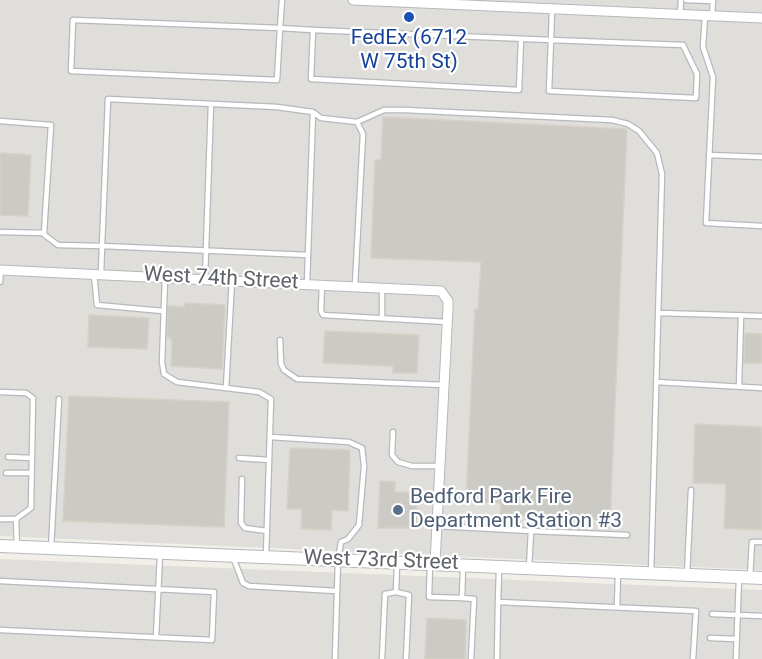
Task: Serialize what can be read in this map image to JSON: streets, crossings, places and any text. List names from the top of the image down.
{
  "streets": {
    "street": ["West 74th Street", "West 73rd Street"]
  },
  "places": ["FedEx (6712 W 75th St)", "Bedford Park Fire Department Station #3"]
}
